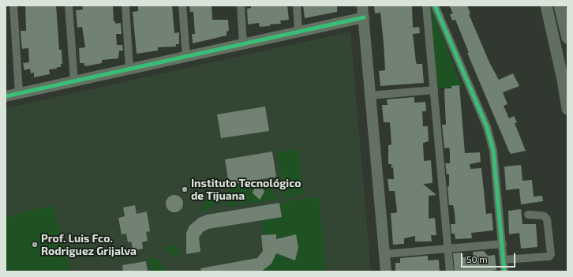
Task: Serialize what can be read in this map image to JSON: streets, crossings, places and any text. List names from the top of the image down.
{
  "places": ["Instituto Tecnológico de Tijuana", "Prof. Luis Fco. Rodriguez Grijalva"],
  "scale_bar": "50 m"
}
